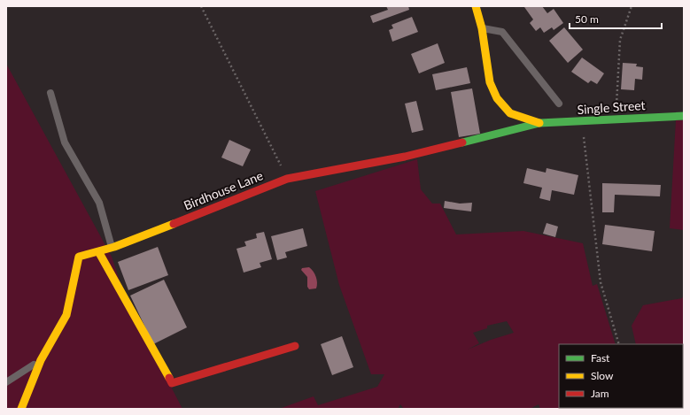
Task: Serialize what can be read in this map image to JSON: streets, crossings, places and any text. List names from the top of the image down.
{
  "streets": {
    "street": ["Single Street", "Birdhouse Lane"]
  },
  "crossings": [
    ["Single Street", "Birdhouse Lane"]
  ],
  "legend": ["Fast", "Slow", "Jam"],
  "scale_bar": "50 m"
}
